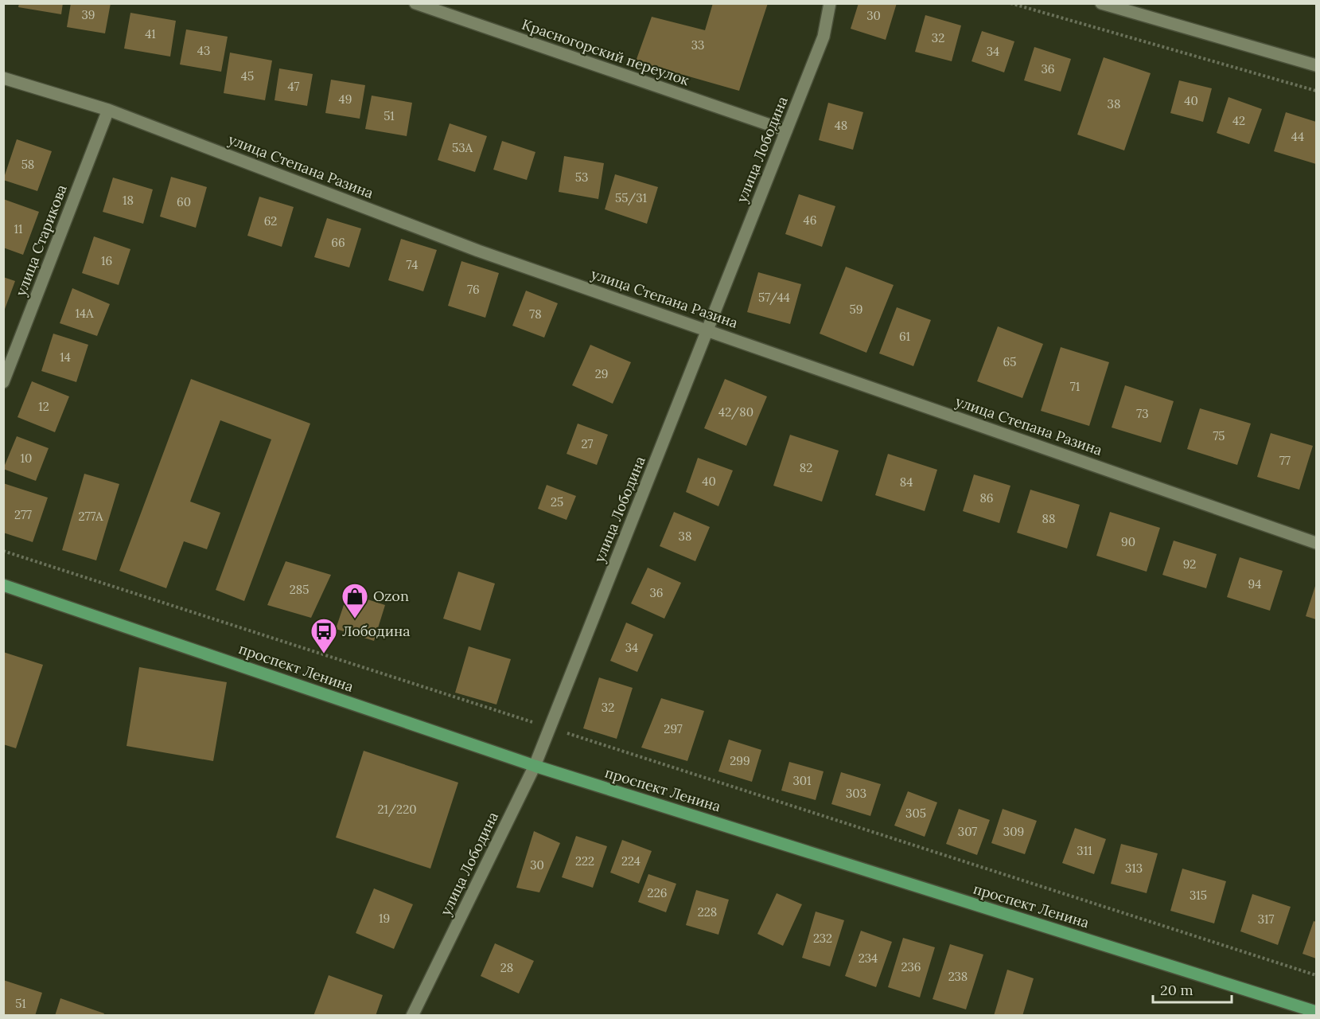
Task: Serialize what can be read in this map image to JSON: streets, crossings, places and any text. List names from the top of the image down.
{
  "streets": {
    "main road": ["проспект Ленина"],
    "street": [
      "Красногорский переулок",
      "улица Лободина",
      "улица Степана Разина",
      "улица Старикова"
    ]
  },
  "crossings": [
    ["Красногорский переулок", "улица Лободина"],
    ["улица Лободина", "улица Степана Разина"],
    ["улица Лободина", "проспект Ленина"],
    ["улица Степана Разина", "улица Старикова"]
  ],
  "places": {
    "shop": ["Ozon"],
    "bus stop": ["Лободина"]
  },
  "house_numbers": [
    "39",
    "30",
    "41",
    "32",
    "33",
    "43",
    "34",
    "36",
    "45",
    "47",
    "49",
    "40",
    "38",
    "51",
    "42",
    "48",
    "44",
    "53А",
    "58",
    "53",
    "55/31",
    "18",
    "60",
    "46",
    "62",
    "11",
    "66",
    "16",
    "74",
    "76",
    "57/44",
    "59",
    "14А",
    "78",
    "61",
    "14",
    "65",
    "29",
    "71",
    "12",
    "42/80",
    "73",
    "75",
    "27",
    "10",
    "77",
    "82",
    "40",
    "84",
    "86",
    "25",
    "277",
    "277А",
    "88",
    "38",
    "90",
    "92",
    "94",
    "285",
    "36",
    "34",
    "32",
    "297",
    "299",
    "301",
    "303",
    "21/220",
    "305",
    "307",
    "309",
    "311",
    "222",
    "224",
    "30",
    "313",
    "226",
    "315",
    "228",
    "19",
    "317",
    "232",
    "234",
    "236",
    "28",
    "238",
    "51"
  ],
  "scale_bar": "20 m"
}
